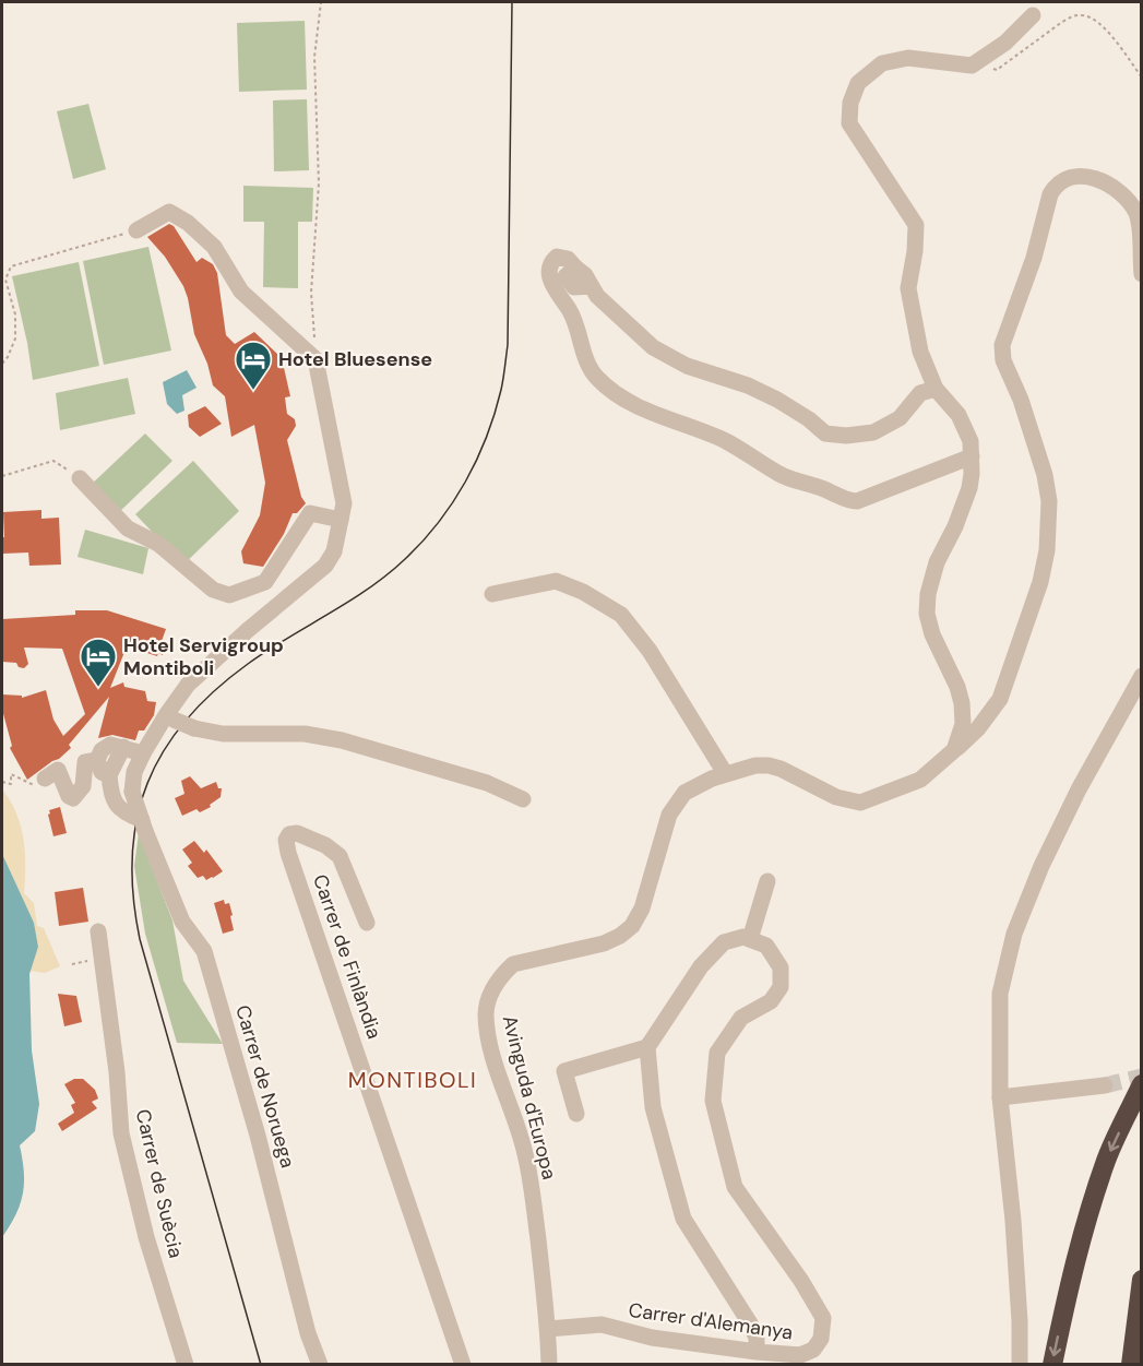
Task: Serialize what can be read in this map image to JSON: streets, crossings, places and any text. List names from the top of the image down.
{
  "streets": {
    "street": [
      "Carrer de Finlàndia",
      "Carrer de Noruega",
      "Avinguda d'Europa",
      "Carrer de Suècia",
      "Carrer d'Alemanya"
    ]
  },
  "crossings": [
    ["Avinguda d'Europa", "Carrer d'Alemanya"]
  ],
  "districts": ["MONTIBOLI"],
  "places": {
    "hotel": ["Hotel Bluesense", "Hotel Servigroup Montiboli"]
  }
}
